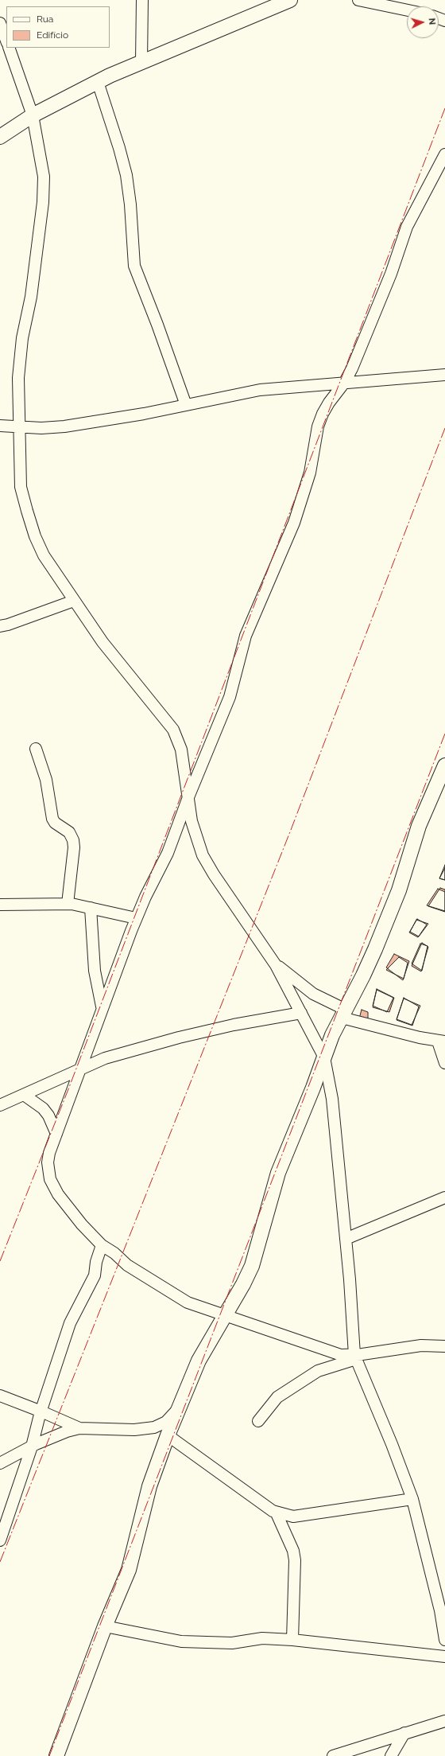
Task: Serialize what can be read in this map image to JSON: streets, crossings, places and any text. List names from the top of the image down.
{
  "legend": ["Rua", "Edifício"],
  "north": "right"
}
